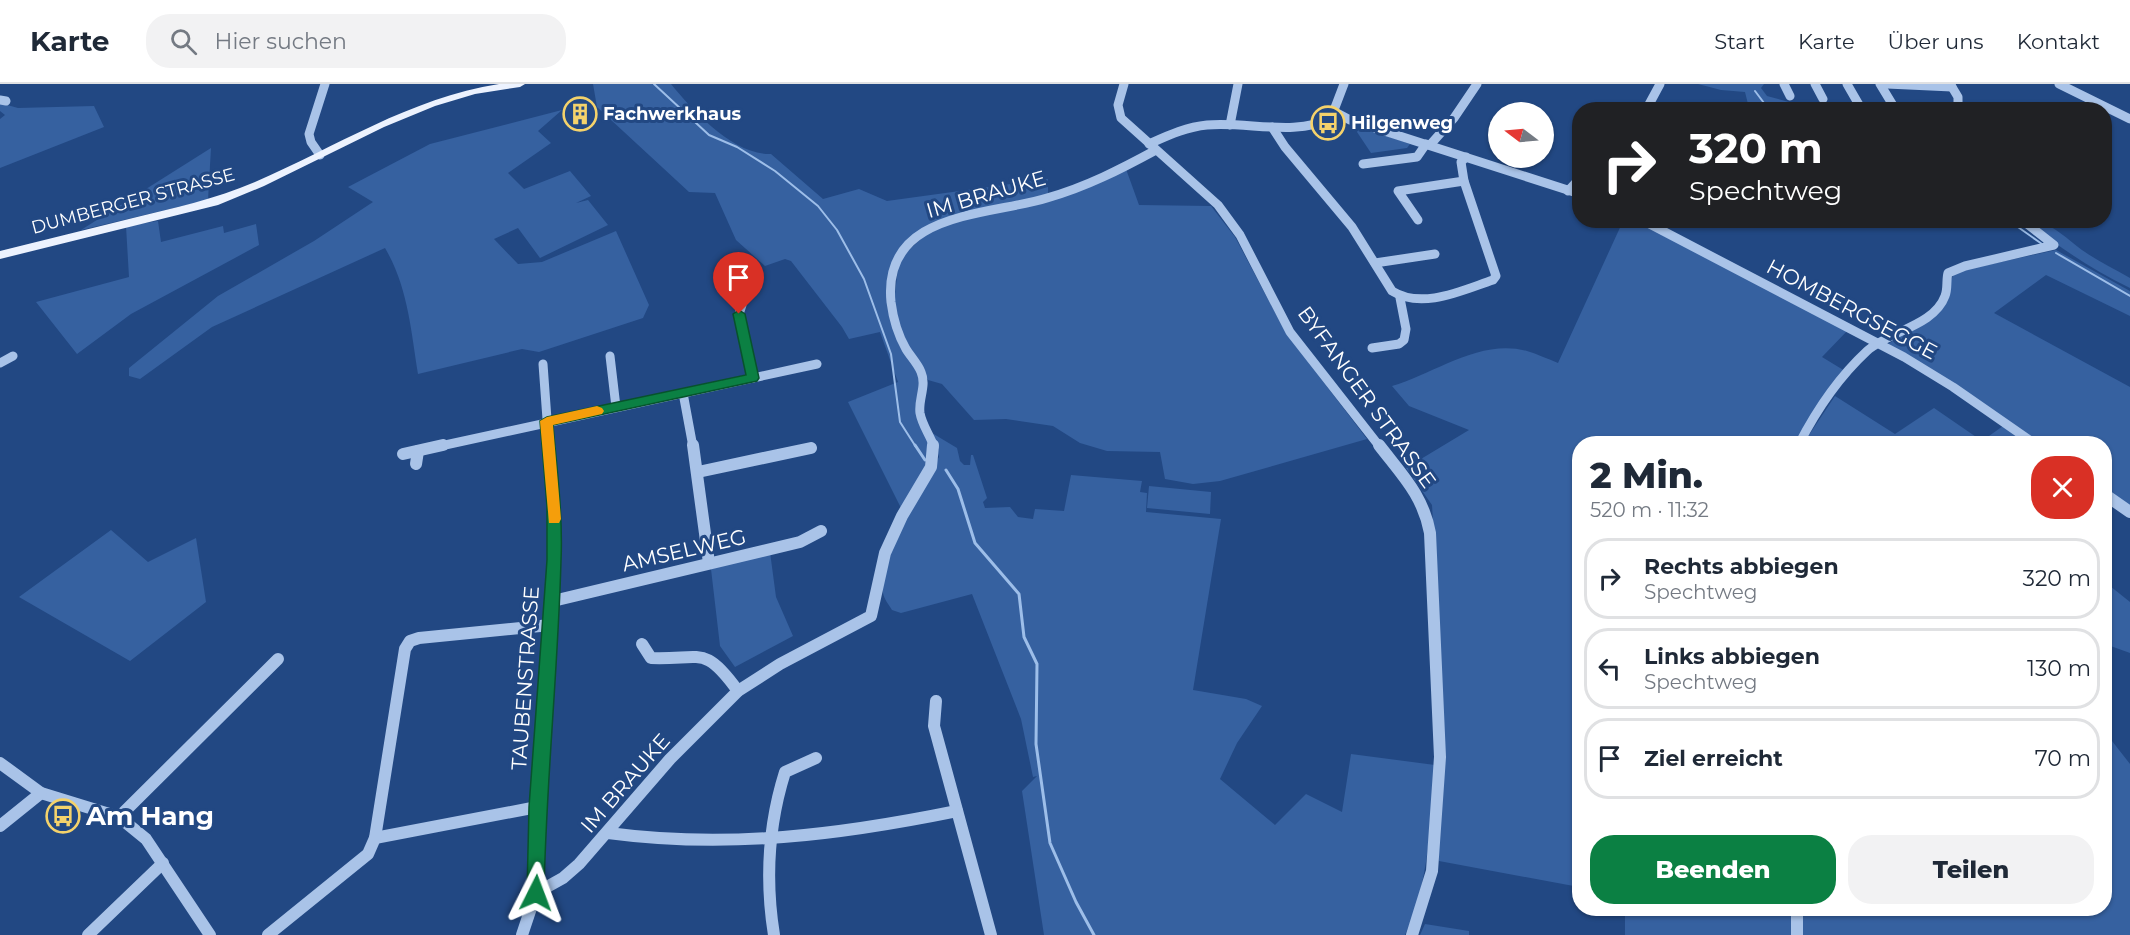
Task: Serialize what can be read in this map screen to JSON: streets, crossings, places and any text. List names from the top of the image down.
{
  "streets": {
    "main road": ["DUMBERGER STRASSE"],
    "street": [
      "IM BRAUKE",
      "HOMBERGSEGGE",
      "BYFANGER STRASSE",
      "AMSELWEG",
      "TAUBENSTRASSE"
    ]
  },
  "crossings": [
    ["IM BRAUKE", "BYFANGER STRASSE"],
    ["IM BRAUKE", "TAUBENSTRASSE"],
    ["AMSELWEG", "TAUBENSTRASSE"]
  ],
  "places": {
    "building": ["Fachwerkhaus"],
    "bus stop": ["Hilgenweg", "Am Hang"]
  },
  "north": "left",
  "page": {
    "header": "Karte",
    "search": "Hier suchen",
    "nav": [
      "Start",
      "Karte",
      "Über uns",
      "Kontakt"
    ],
    "turn": ["320 m", "Spechtweg"],
    "heading": ["2 Min.", "520 m · 11:32"],
    "list": [
      {
        "name": "Rechts abbiegen",
        "note": "Spechtweg",
        "value": "320 m"
      },
      {
        "name": "Links abbiegen",
        "note": "Spechtweg",
        "value": "130 m"
      },
      {
        "name": "Ziel erreicht",
        "value": "70 m"
      }
    ],
    "buttons": ["Beenden", "Teilen"]
  }
}
